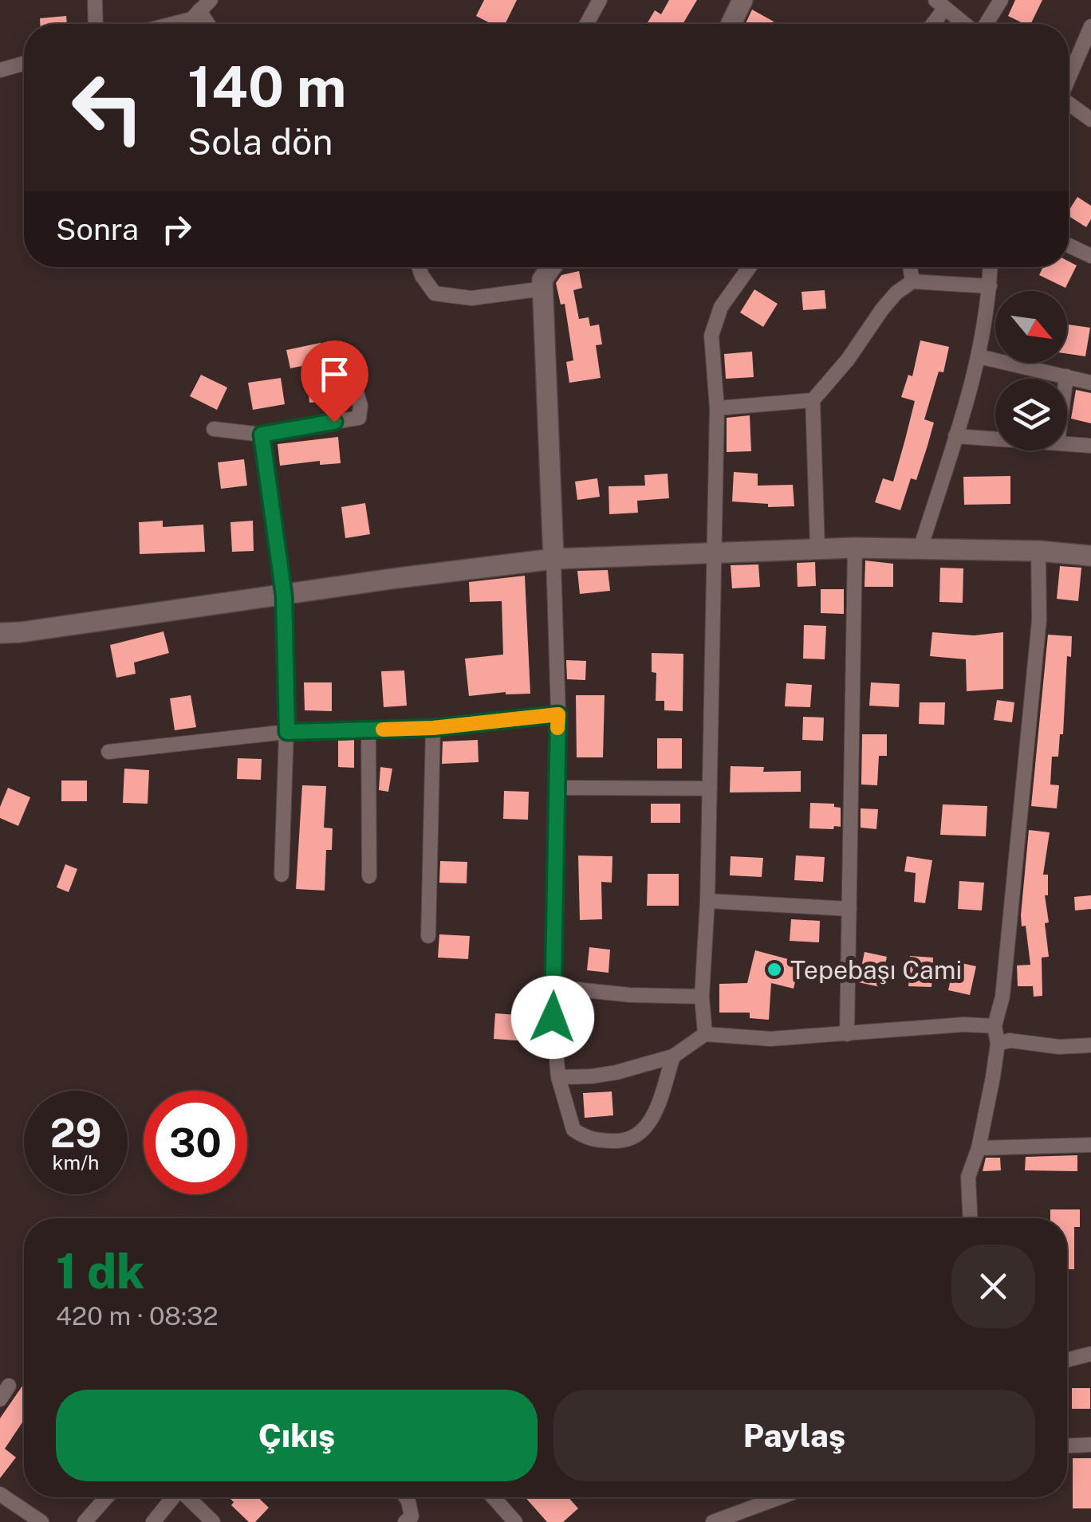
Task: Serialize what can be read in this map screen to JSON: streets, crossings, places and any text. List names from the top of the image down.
{
  "places": ["Tepebaşı Cami"],
  "north": "bottom right",
  "page": {
    "turn": ["140 m", "Sola dön"],
    "then": "Sonra",
    "speed": "29 km/h",
    "limit": "30",
    "heading": ["1 dk", "420 m · 08:32"],
    "buttons": ["Çıkış", "Paylaş"]
  }
}
